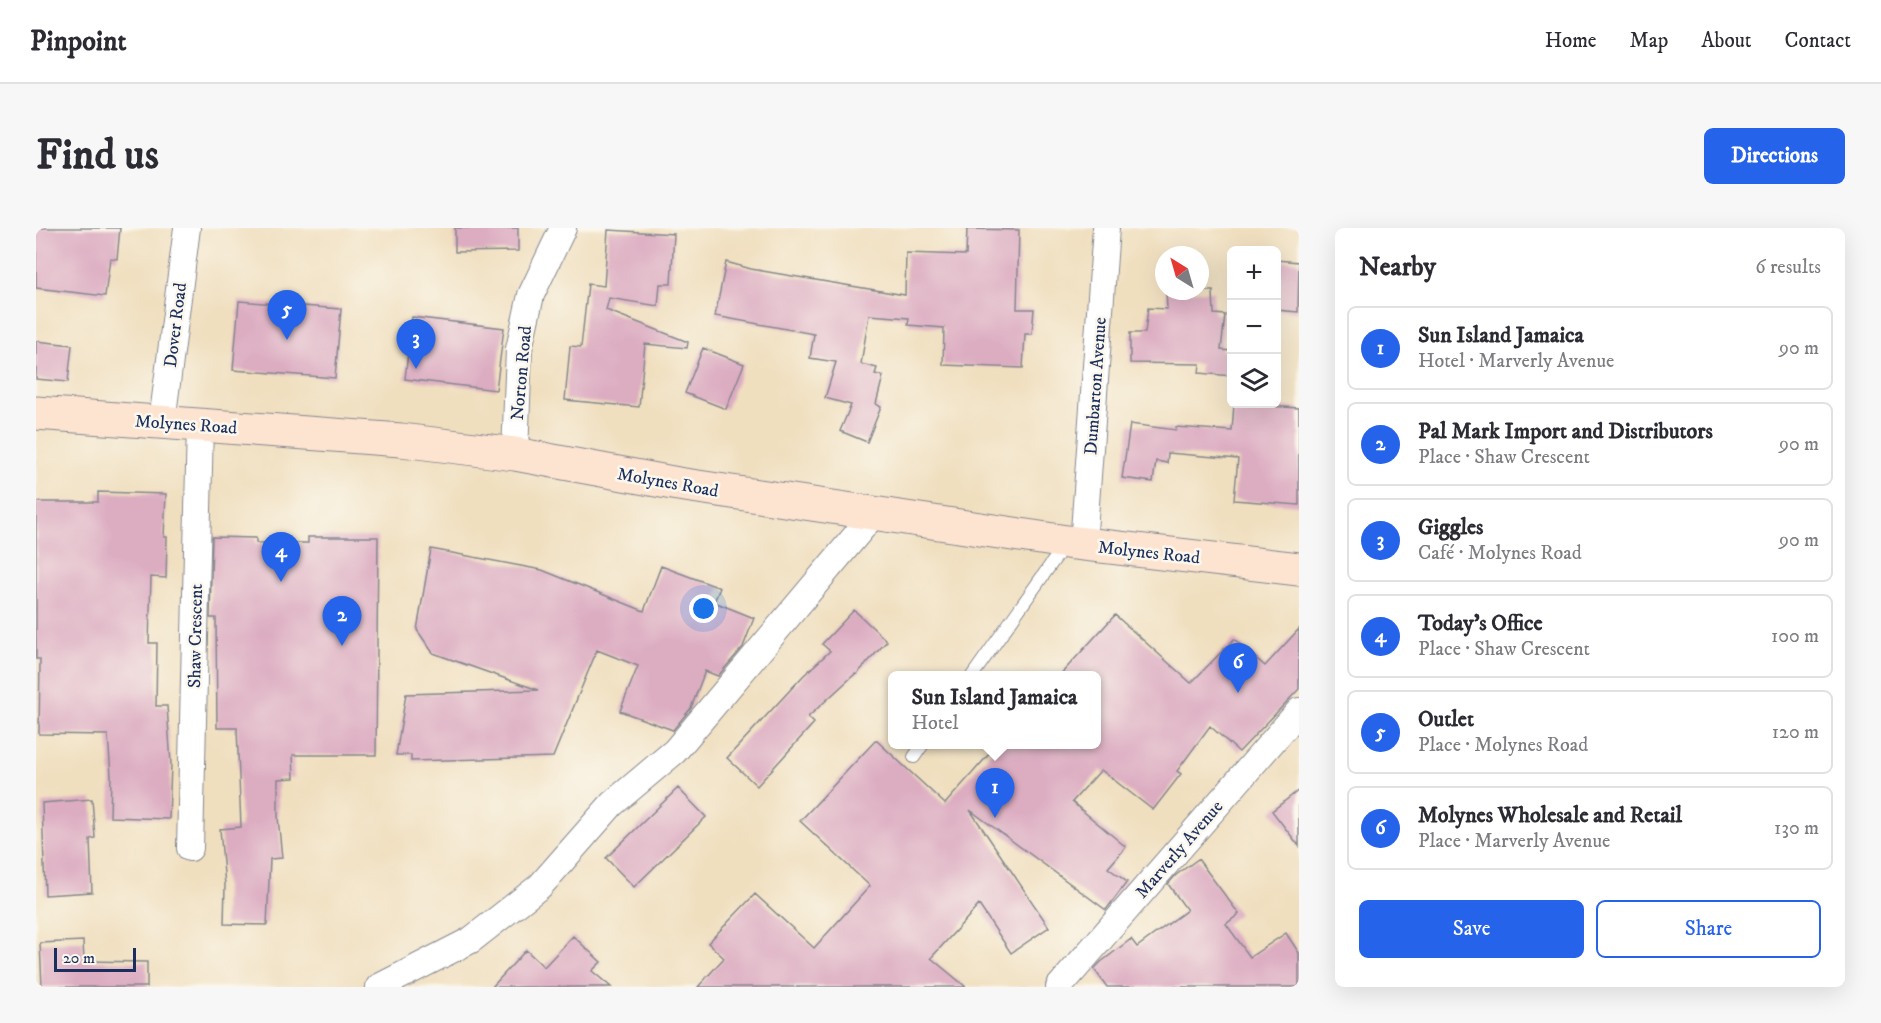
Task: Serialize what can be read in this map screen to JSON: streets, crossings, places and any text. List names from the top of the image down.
{
  "streets": {
    "main road": ["Molynes Road"],
    "street": [
      "Dover Road",
      "Norton Road",
      "Dumbarton Avenue",
      "Shaw Crescent",
      "Marverly Avenue"
    ]
  },
  "crossings": [
    ["Dover Road", "Molynes Road"],
    ["Norton Road", "Molynes Road"],
    ["Dumbarton Avenue", "Molynes Road"],
    ["Molynes Road", "Shaw Crescent"]
  ],
  "scale_bar": "20 m",
  "north": "top left",
  "page": {
    "header": "Pinpoint",
    "nav": [
      "Home",
      "Map",
      "About",
      "Contact"
    ],
    "buttons": [
      "Directions",
      ["Save", "Share"]
    ],
    "title": "Find us",
    "heading": ["Nearby", "6 results"],
    "map_buttons": ["+", "−"],
    "pins": [
      "5",
      "3",
      "4",
      "2",
      "6",
      "1"
    ],
    "list": [
      {
        "mark": "1",
        "name": "Sun Island Jamaica",
        "note": "Hotel · Marverly Avenue",
        "value": "90 m"
      },
      {
        "mark": "2",
        "name": "Pal Mark Import and Distributors",
        "note": "Place · Shaw Crescent",
        "value": "90 m"
      },
      {
        "mark": "3",
        "name": "Giggles",
        "note": "Café · Molynes Road",
        "value": "90 m"
      },
      {
        "mark": "4",
        "name": "Today's Office",
        "note": "Place · Shaw Crescent",
        "value": "100 m"
      },
      {
        "mark": "5",
        "name": "Outlet",
        "note": "Place · Molynes Road",
        "value": "120 m"
      },
      {
        "mark": "6",
        "name": "Molynes Wholesale and Retail",
        "note": "Place · Marverly Avenue",
        "value": "130 m"
      }
    ],
    "popup": ["Sun Island Jamaica", "Hotel"],
    "scale": "20 m"
  }
}
